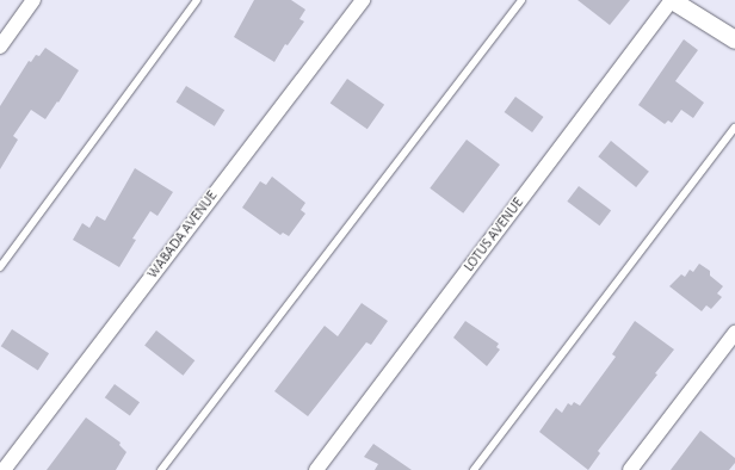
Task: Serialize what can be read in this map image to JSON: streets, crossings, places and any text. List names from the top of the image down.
{
  "streets": {
    "street": ["WABADA AVENUE", "LOTUS AVENUE"]
  }
}
